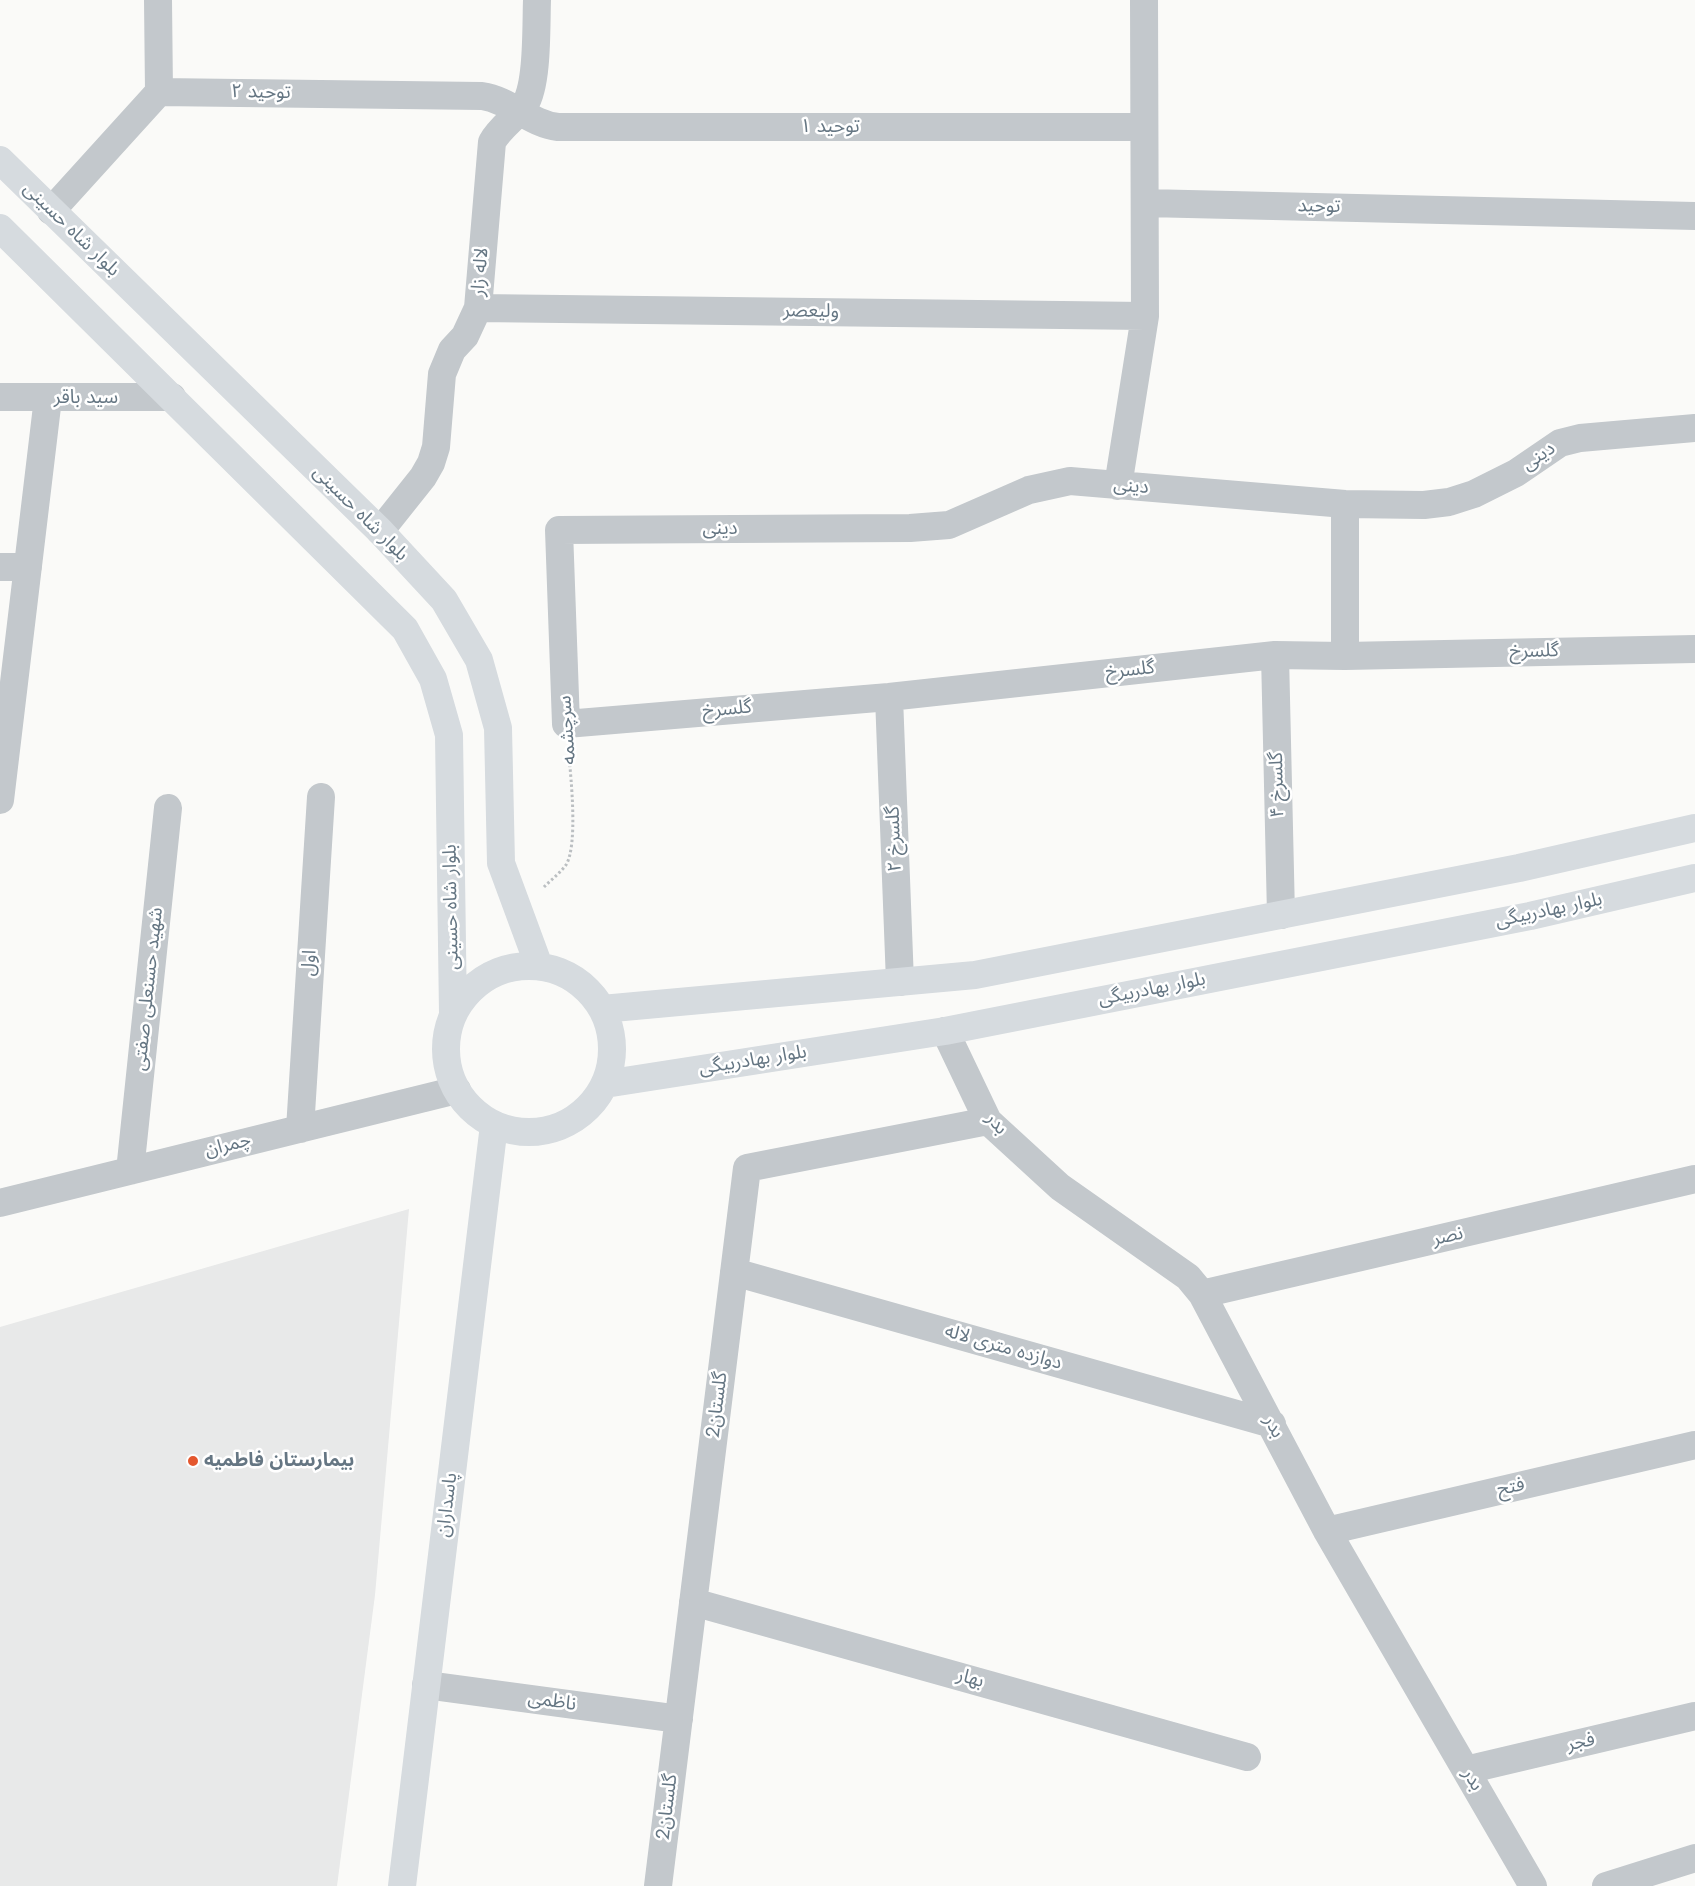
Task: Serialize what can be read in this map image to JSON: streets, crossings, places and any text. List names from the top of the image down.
{
  "streets": {
    "main road": ["بلوار شاه حسینی", "بلوار بهادربیگی", "پاسداران"],
    "street": [
      "توحید ۲",
      "توحید ۱",
      "توحید",
      "لاله زار",
      "ولیعصر",
      "سید باقر",
      "دینی",
      "گلسرخ",
      "سرچشمه",
      "گلسرخ ۴",
      "گلسرخ ۲",
      "اول",
      "شهید حسنعلی صفتی",
      "بدر",
      "چمران",
      "نصر",
      "دوازده متری لاله",
      "گلستان2",
      "فتح",
      "بهار",
      "ناظمی",
      "فجر"
    ]
  },
  "crossings": [
    ["توحید ۲", "توحید ۱"],
    ["توحید ۲", "لاله زار"],
    ["توحید ۱", "لاله زار"],
    ["بلوار شاه حسینی", "لاله زار"],
    ["بلوار شاه حسینی", "سید باقر"],
    ["بلوار شاه حسینی", "سرچشمه"],
    ["بلوار شاه حسینی", "بلوار بهادربیگی"],
    ["بلوار شاه حسینی", "چمران"],
    ["بلوار شاه حسینی", "پاسداران"],
    ["لاله زار", "ولیعصر"],
    ["دینی", "سرچشمه"],
    ["گلسرخ", "سرچشمه"],
    ["گلسرخ", "گلسرخ ۴"],
    ["گلسرخ", "گلسرخ ۲"],
    ["بلوار بهادربیگی", "بدر"],
    ["بلوار بهادربیگی", "چمران"],
    ["بلوار بهادربیگی", "پاسداران"],
    ["اول", "چمران"],
    ["شهید حسنعلی صفتی", "چمران"],
    ["بدر", "نصر"],
    ["بدر", "دوازده متری لاله"],
    ["بدر", "گلستان2"],
    ["بدر", "فتح"],
    ["بدر", "فجر"],
    ["چمران", "پاسداران"],
    ["دوازده متری لاله", "گلستان2"],
    ["گلستان2", "بهار"],
    ["گلستان2", "ناظمی"],
    ["پاسداران", "ناظمی"]
  ],
  "places": ["بیمارستان فاطمیه"]
}
